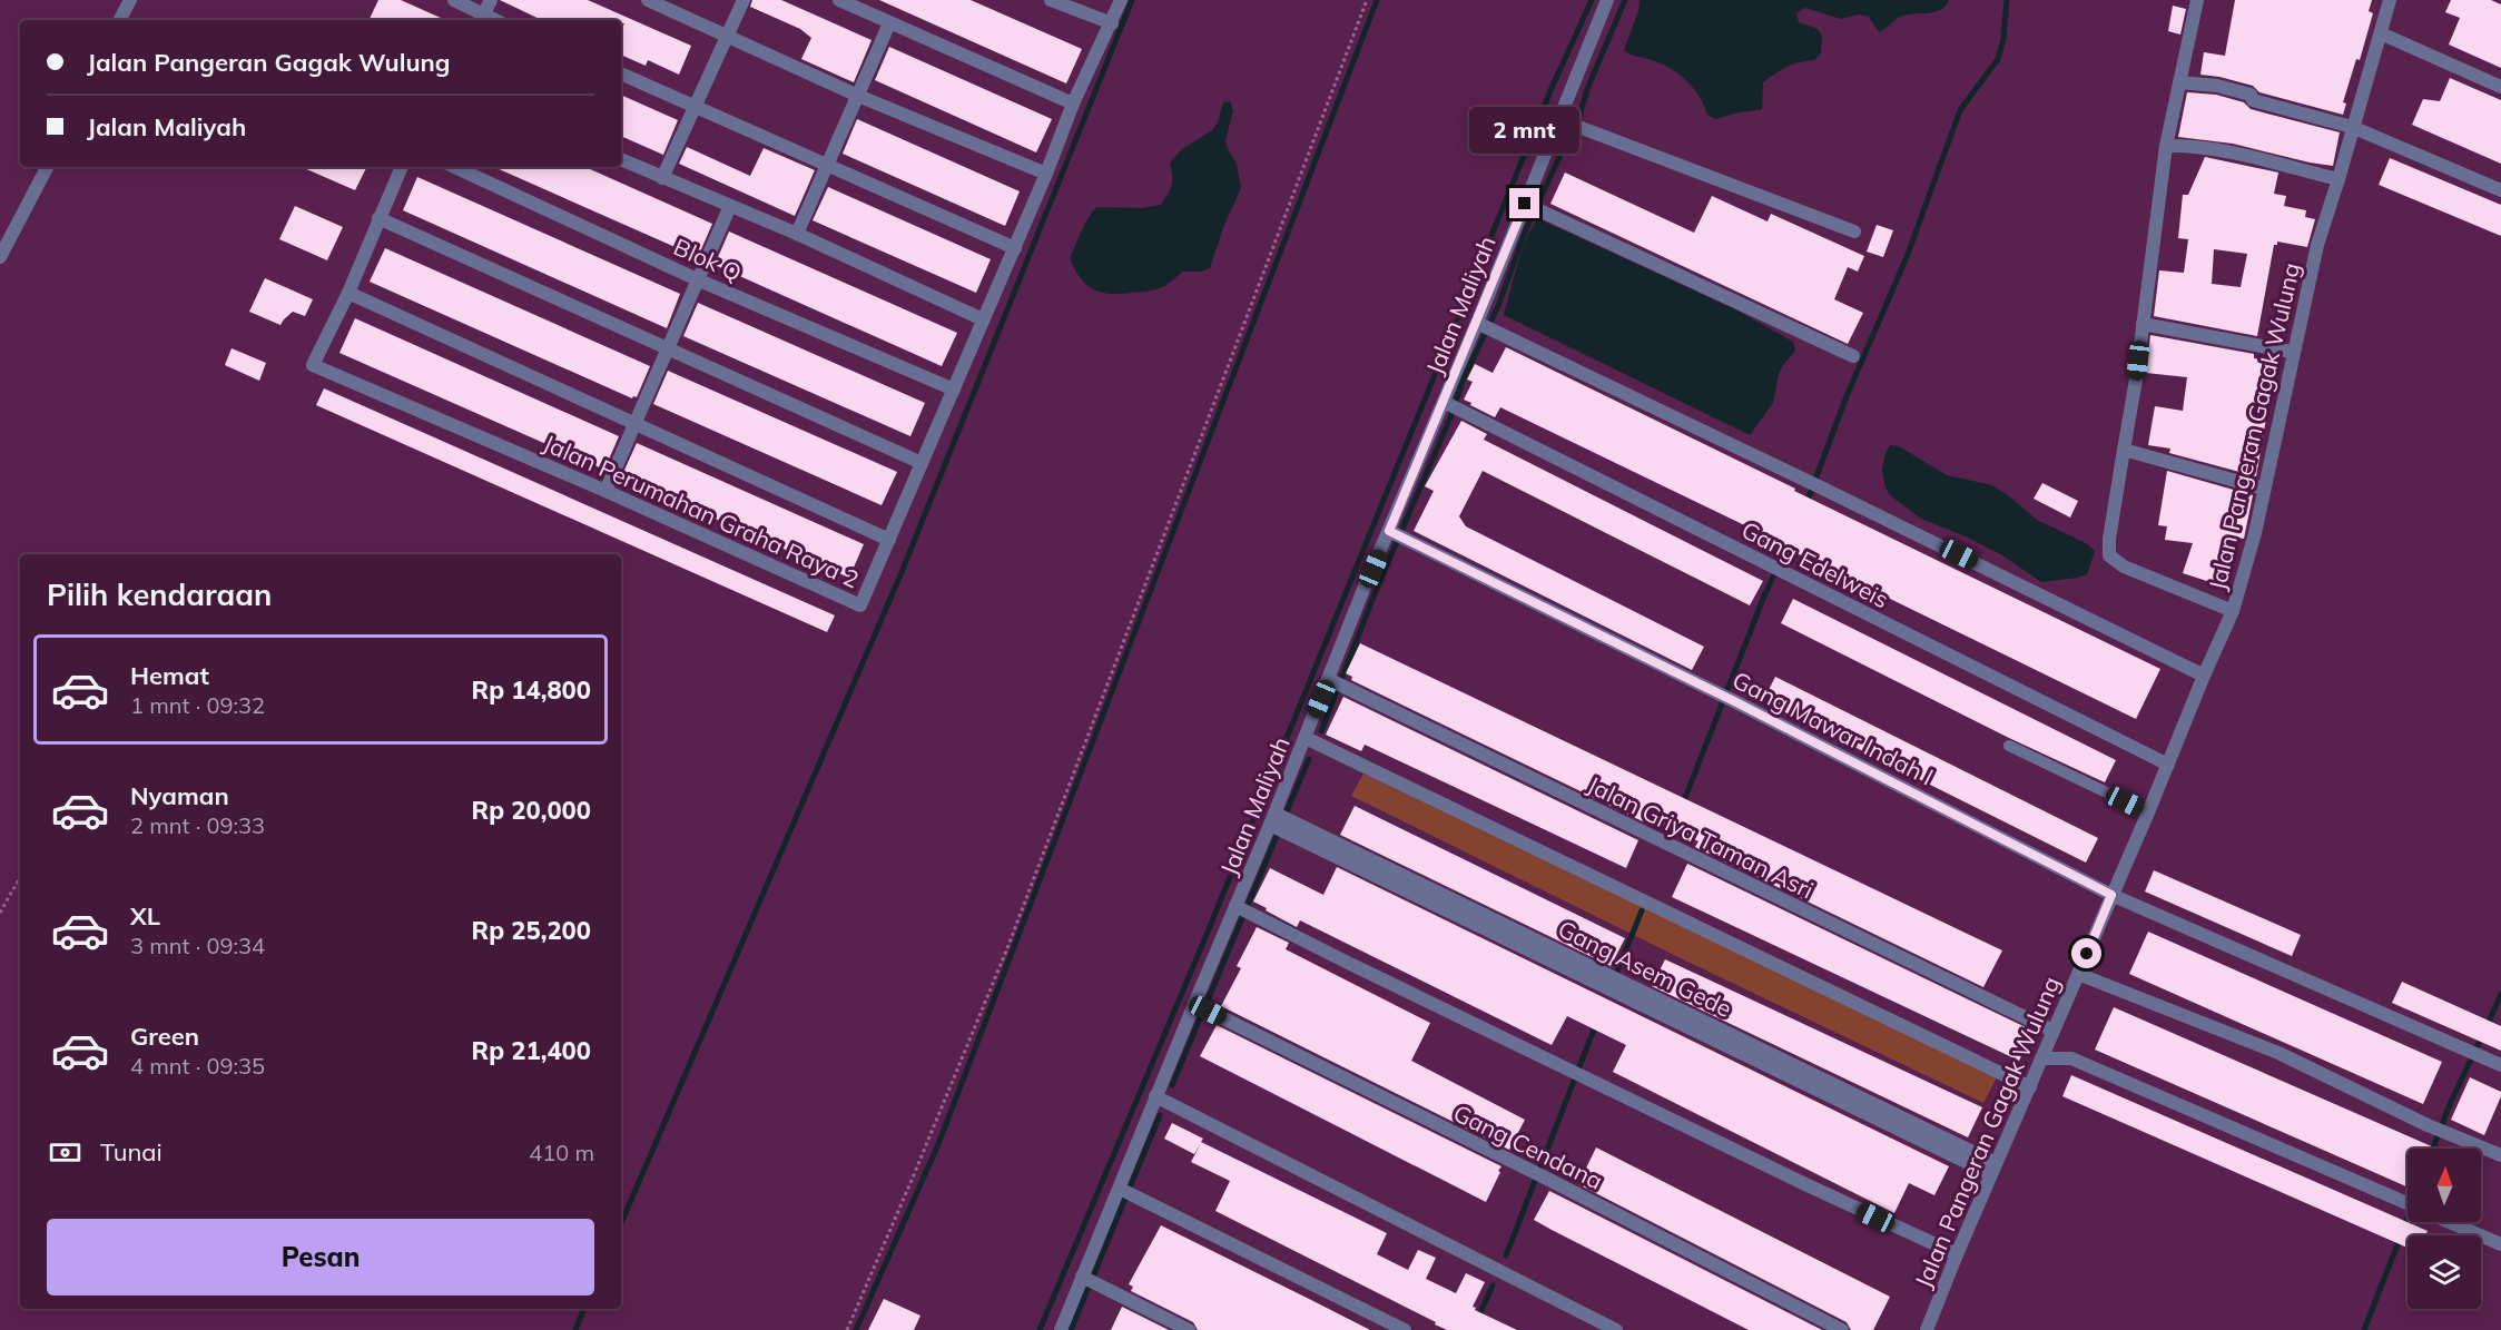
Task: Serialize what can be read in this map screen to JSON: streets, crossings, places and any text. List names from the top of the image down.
{
  "streets": {
    "street": [
      "Blok Q",
      "Jalan Maliyah",
      "Jalan Pangeran Gagak Wulung",
      "Jalan Perumahan Graha Raya 2",
      "Gang Edelweis",
      "Gang Mawar Indah I",
      "Jalan Griya Taman Asri",
      "Gang Asem Gede",
      "Gang Cendana"
    ]
  },
  "crossings": [
    ["Blok Q", "Jalan Perumahan Graha Raya 2"],
    ["Jalan Maliyah", "Gang Edelweis"],
    ["Jalan Maliyah", "Gang Mawar Indah I"],
    ["Jalan Maliyah", "Jalan Griya Taman Asri"],
    ["Jalan Maliyah", "Gang Asem Gede"],
    ["Jalan Maliyah", "Gang Cendana"],
    ["Jalan Pangeran Gagak Wulung", "Gang Edelweis"],
    ["Jalan Pangeran Gagak Wulung", "Gang Mawar Indah I"],
    ["Jalan Pangeran Gagak Wulung", "Jalan Griya Taman Asri"],
    ["Jalan Pangeran Gagak Wulung", "Gang Asem Gede"]
  ],
  "north": "top",
  "page": {
    "banner": ["Jalan Pangeran Gagak Wulung", "Jalan Maliyah"],
    "bubble": "2 mnt",
    "heading": "Pilih kendaraan",
    "list": [
      {
        "name": "Hemat",
        "note": "1 mnt · 09:32",
        "value": "Rp 14,800"
      },
      {
        "name": "Nyaman",
        "note": "2 mnt · 09:33",
        "value": "Rp 20,000"
      },
      {
        "name": "XL",
        "note": "3 mnt · 09:34",
        "value": "Rp 25,200"
      },
      {
        "name": "Green",
        "note": "4 mnt · 09:35",
        "value": "Rp 21,400"
      }
    ],
    "pay": ["Tunai", "410 m"],
    "buttons": "Pesan"
  }
}
